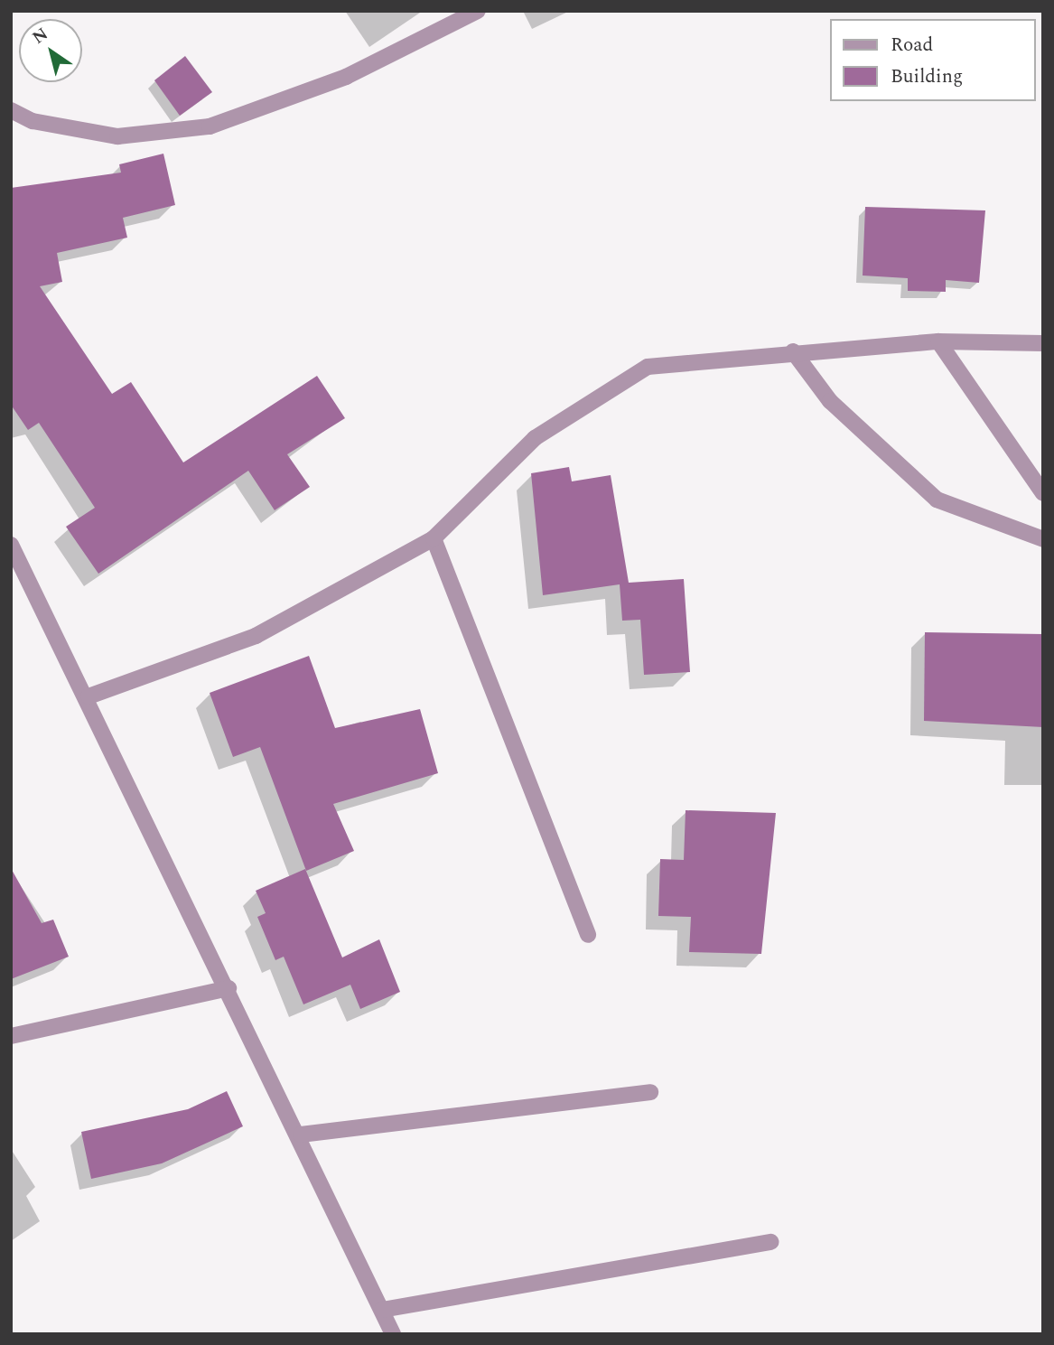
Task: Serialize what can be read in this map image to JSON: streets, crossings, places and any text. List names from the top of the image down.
{
  "legend": ["Road", "Building"],
  "north": "top left"
}
